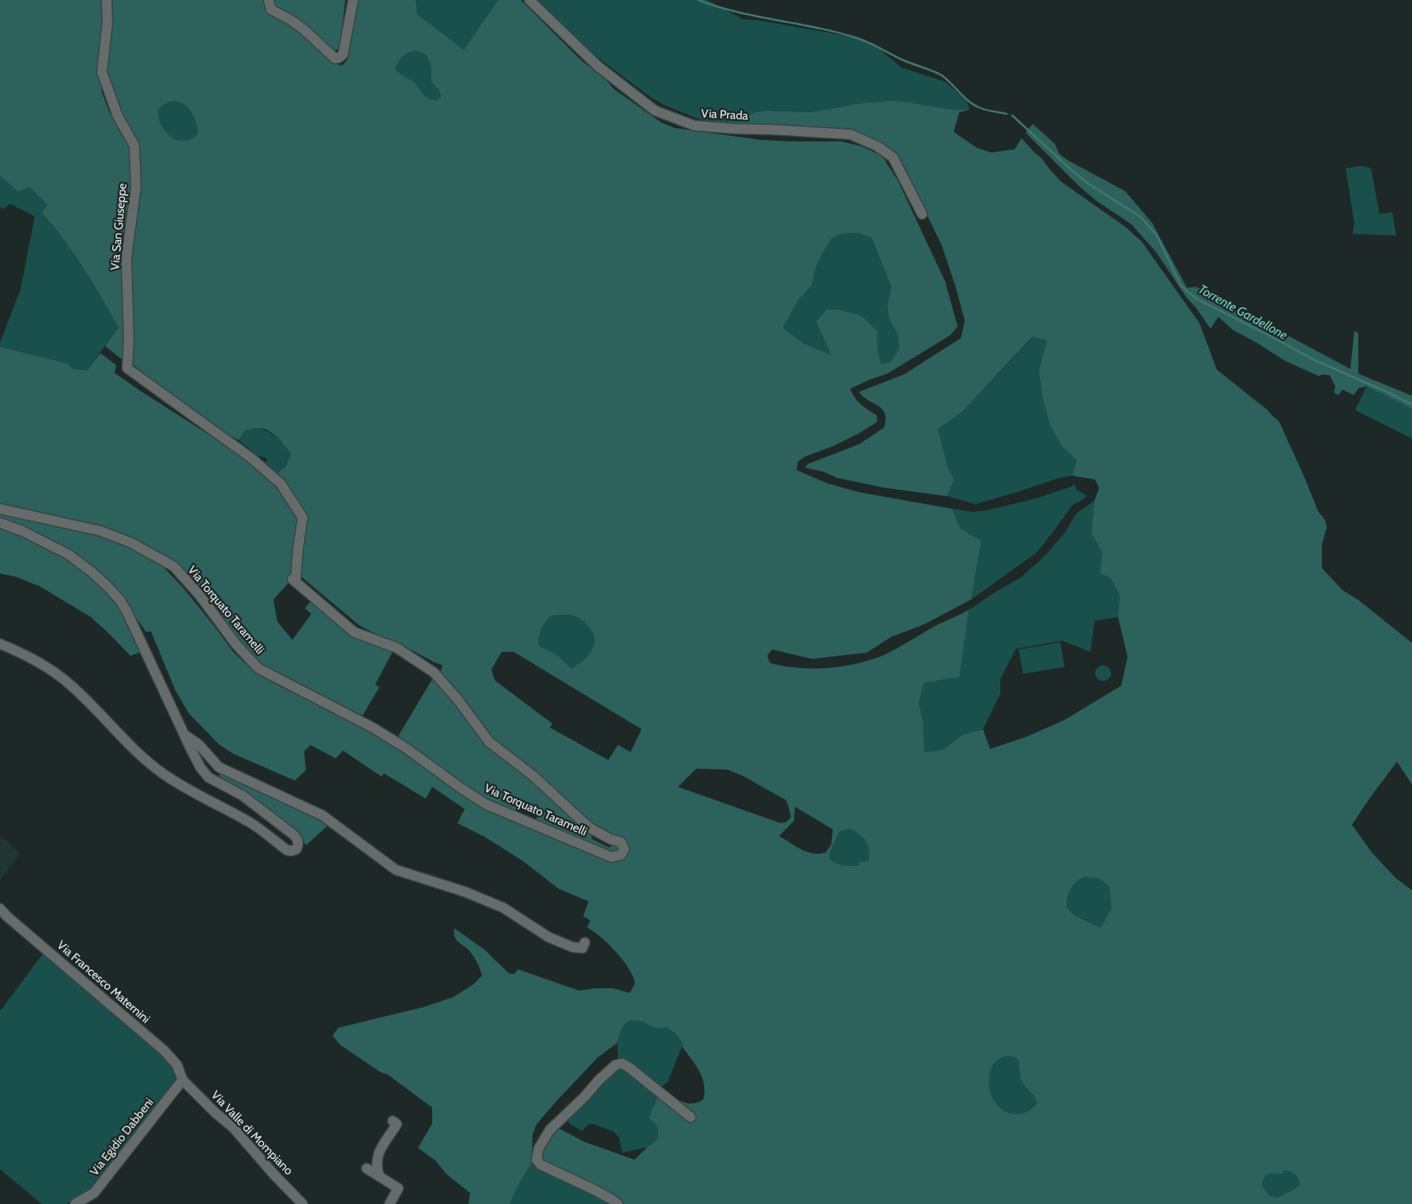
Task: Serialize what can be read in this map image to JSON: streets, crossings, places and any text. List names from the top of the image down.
{
  "streets": {
    "street": [
      "Via Prada",
      "Via San Giuseppe",
      "Via Torquato Taramelli",
      "Via Francesco Maternini",
      "Via Valle di Mompiano",
      "Via Egidio Dabbeni"
    ]
  },
  "crossings": [
    ["Via San Giuseppe", "Via Torquato Taramelli"],
    ["Via Francesco Maternini", "Via Valle di Mompiano"],
    ["Via Francesco Maternini", "Via Egidio Dabbeni"],
    ["Via Valle di Mompiano", "Via Egidio Dabbeni"]
  ],
  "water": ["Torrente Gardellone"]
}
